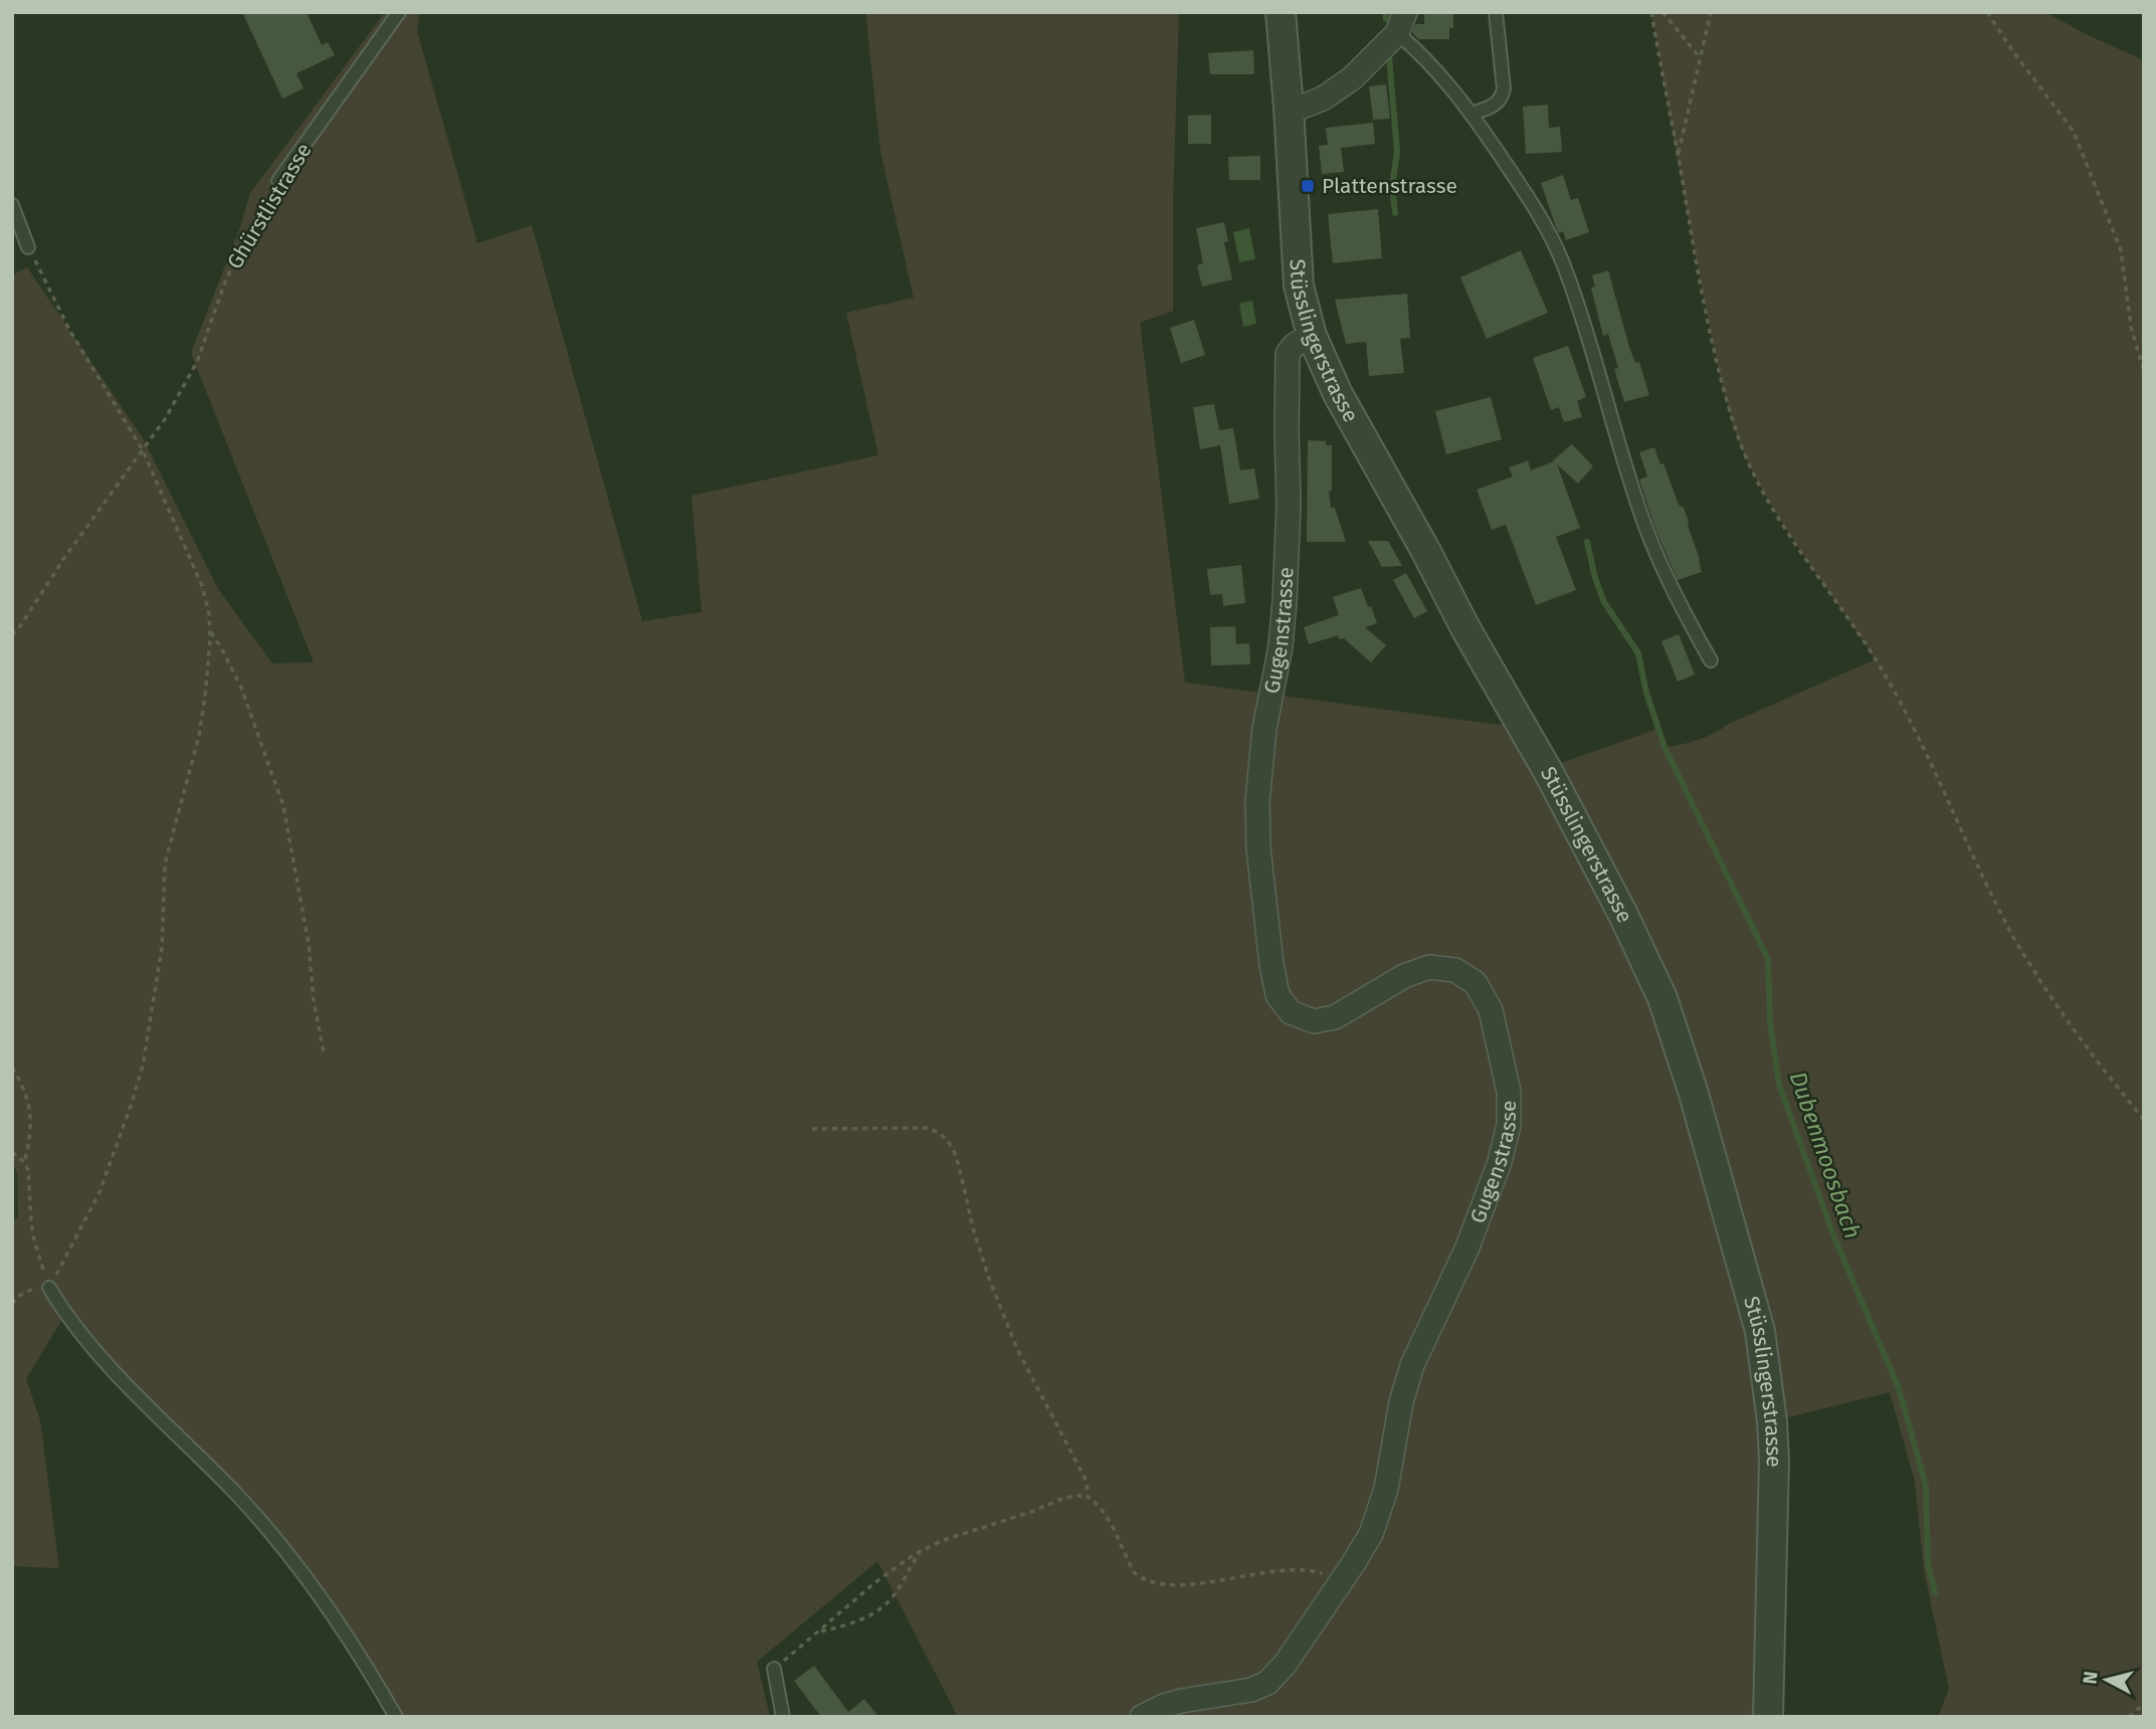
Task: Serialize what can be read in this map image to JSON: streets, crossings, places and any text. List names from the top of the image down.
{
  "streets": {
    "street": ["Stüsslingerstrasse", "Gugenstrasse"],
    "lane": ["Ghürstlistrasse"]
  },
  "crossings": [
    ["Stüsslingerstrasse", "Gugenstrasse"]
  ],
  "water": ["Dubenmoosbach"],
  "places": {
    "transit": ["Plattenstrasse"]
  },
  "north": "left"
}
